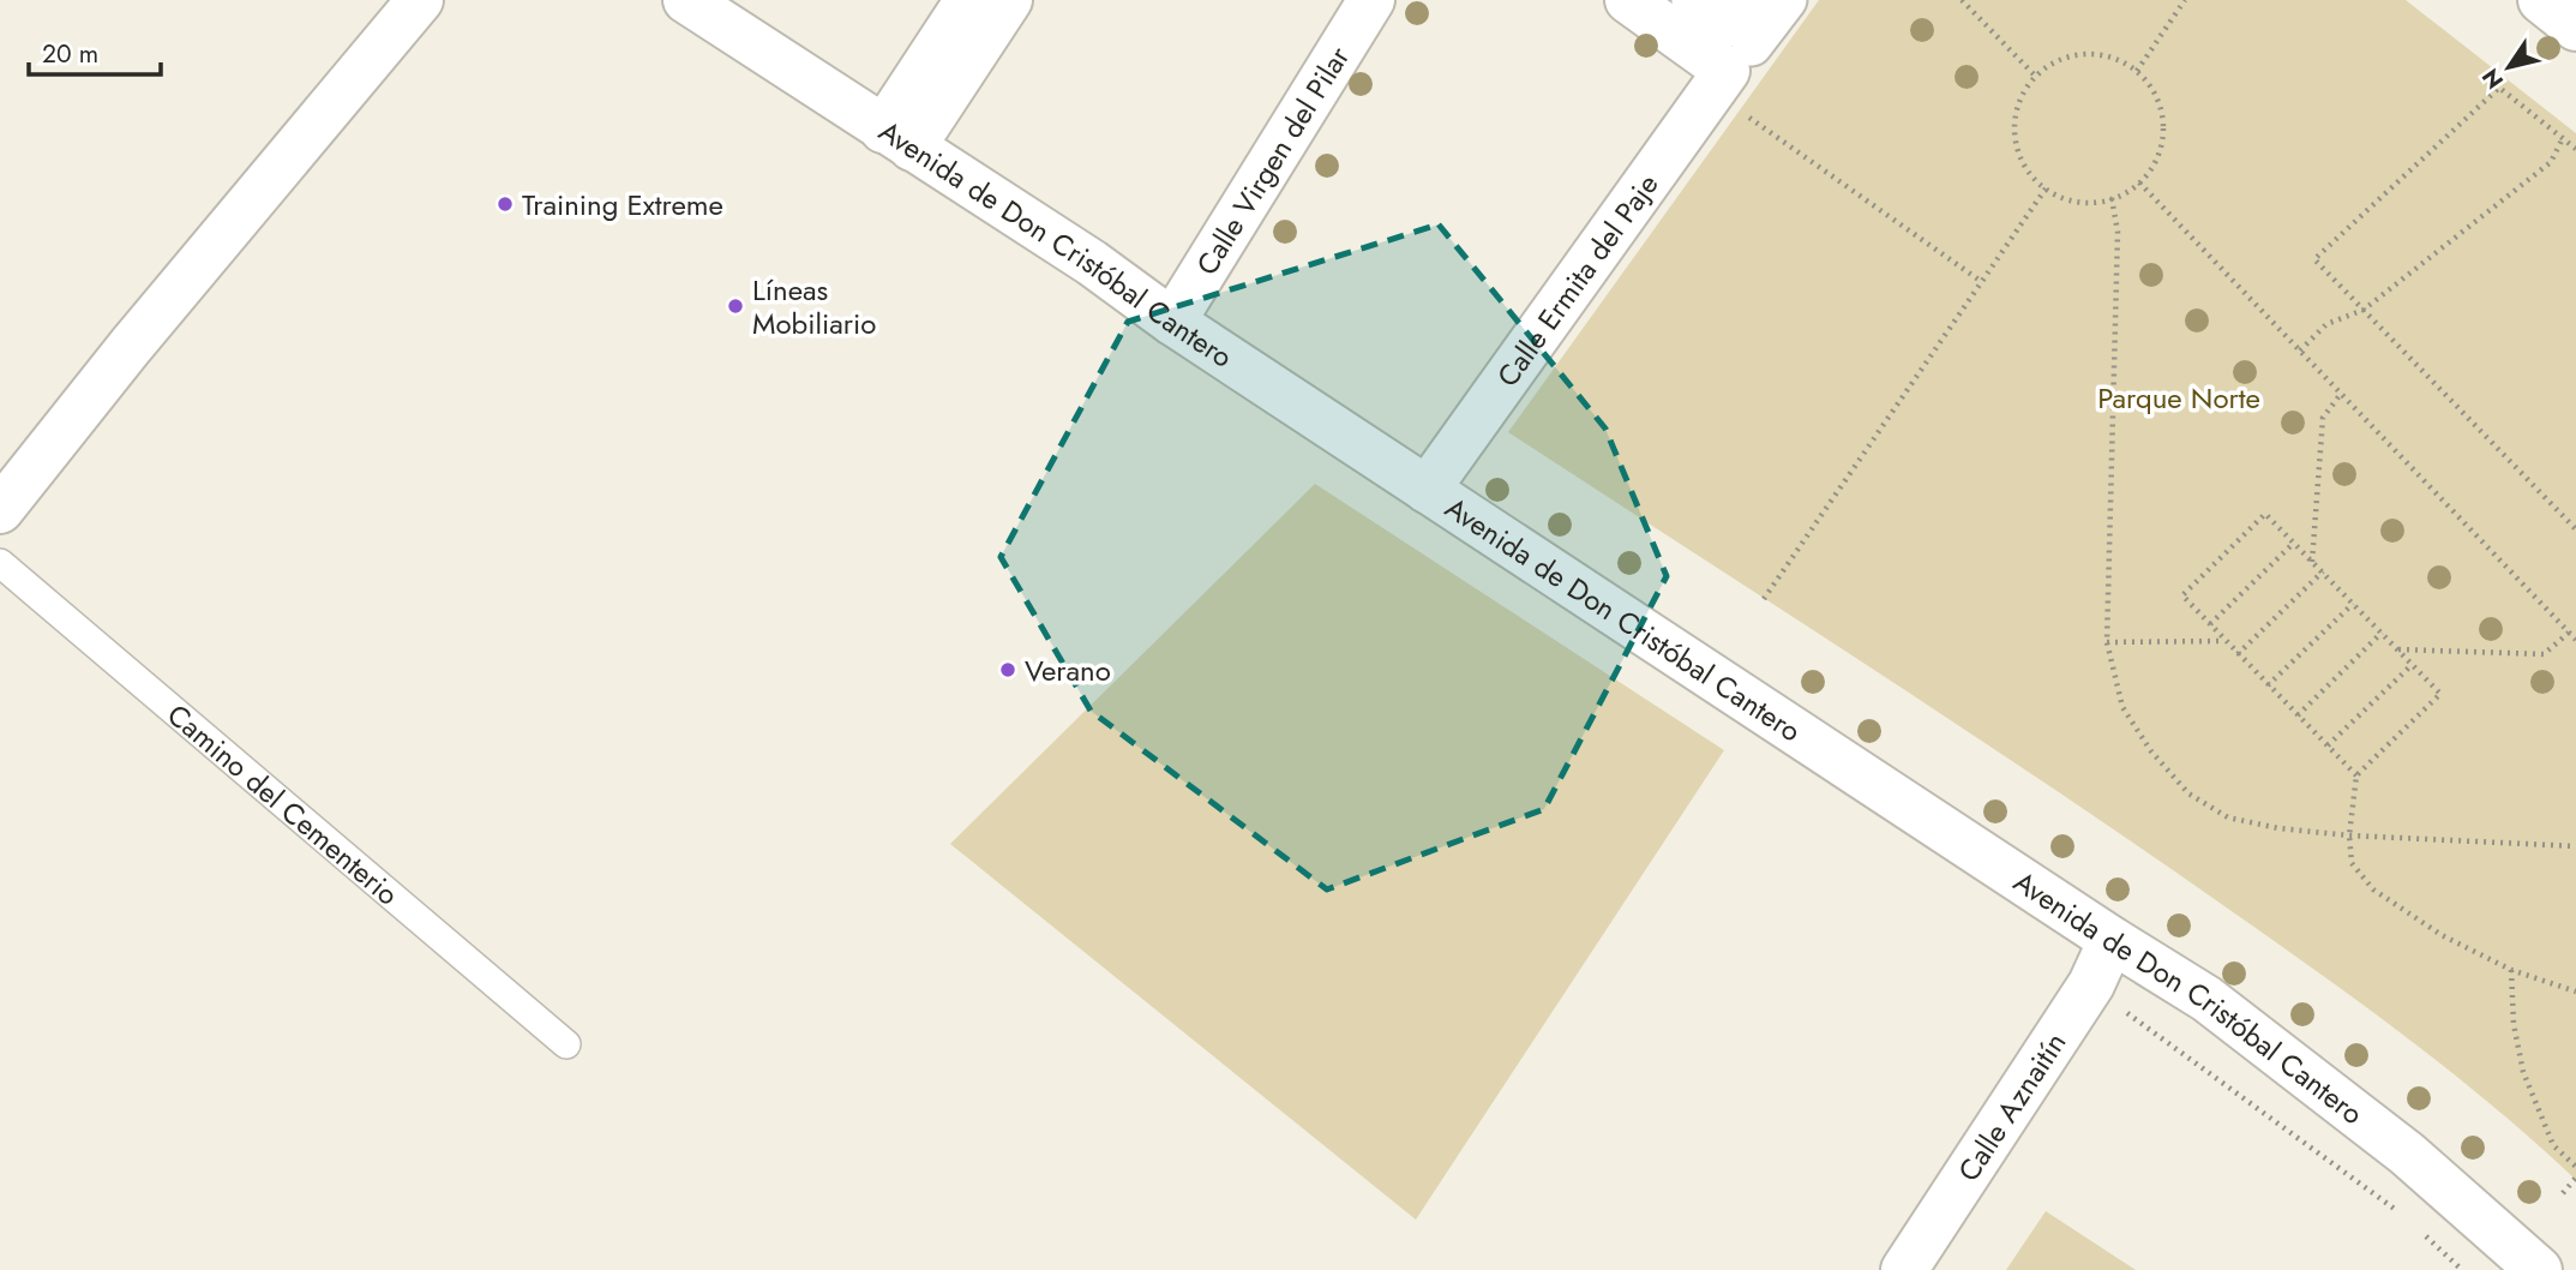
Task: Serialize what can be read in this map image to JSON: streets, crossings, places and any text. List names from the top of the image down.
{
  "streets": {
    "street": [
      "Calle Virgen del Pilar",
      "Avenida de Don Cristóbal Cantero",
      "Calle Ermita del Paje",
      "Calle Aznaitín"
    ],
    "lane": ["Camino del Cementerio"]
  },
  "crossings": [
    ["Calle Virgen del Pilar", "Avenida de Don Cristóbal Cantero"],
    ["Avenida de Don Cristóbal Cantero", "Calle Ermita del Paje"],
    ["Avenida de Don Cristóbal Cantero", "Calle Aznaitín"]
  ],
  "parks": ["Parque Norte"],
  "places": ["Training Extreme", "Líneas Mobiliario", "Verano"],
  "scale_bar": "20 m",
  "north": "bottom left"
}
